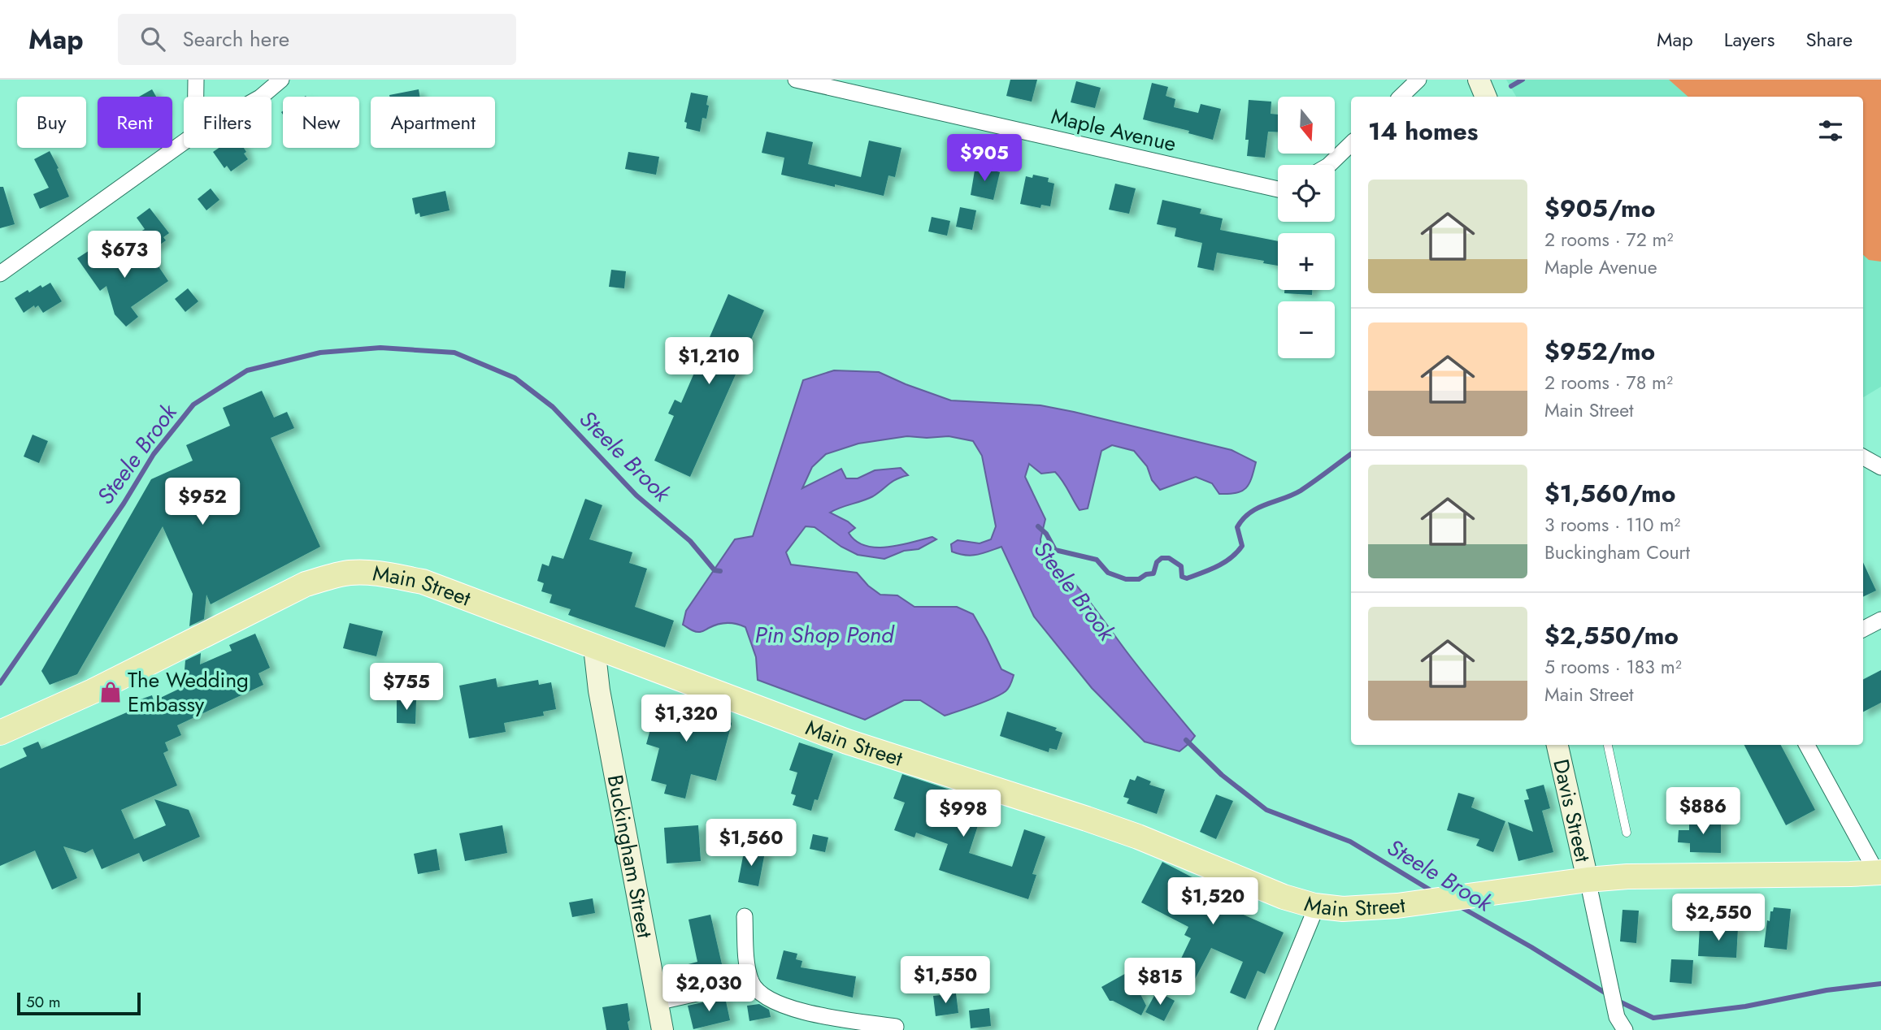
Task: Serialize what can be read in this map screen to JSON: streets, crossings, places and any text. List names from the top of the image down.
{
  "streets": {
    "main road": ["Main Street", "Davis Street", "Buckingham Street"],
    "street": ["Maple Avenue"]
  },
  "crossings": [
    ["Main Street", "Davis Street"],
    ["Main Street", "Buckingham Street"]
  ],
  "water": ["Steele Brook", "Pin Shop Pond"],
  "places": {
    "shop": ["The Wedding Embassy"]
  },
  "scale_bar": "50 m",
  "north": "bottom",
  "page": {
    "header": "Map",
    "search": "Search here",
    "nav": ["Map", "Layers", "Share"],
    "map_buttons": ["+", "−"],
    "chip": [
      "Buy",
      "Rent",
      "Filters",
      "New",
      "Apartment"
    ],
    "heading": "14 homes",
    "price": [
      "$905",
      "$673",
      "$1,210",
      "$952",
      "$755",
      "$1,320",
      "$886",
      "$998",
      "$1,560",
      "$1,520",
      "$2,550",
      "$1,550",
      "$815",
      "$2,030"
    ],
    "list": [
      {
        "name": "$905/mo",
        "note": "2 rooms · 72 m² · Maple Avenue"
      },
      {
        "name": "$952/mo",
        "note": "2 rooms · 78 m² · Main Street"
      },
      {
        "name": "$1,560/mo",
        "note": "3 rooms · 110 m² · Buckingham Court"
      },
      {
        "name": "$2,550/mo",
        "note": "5 rooms · 183 m² · Main Street"
      }
    ],
    "scale": "50 m"
  }
}
